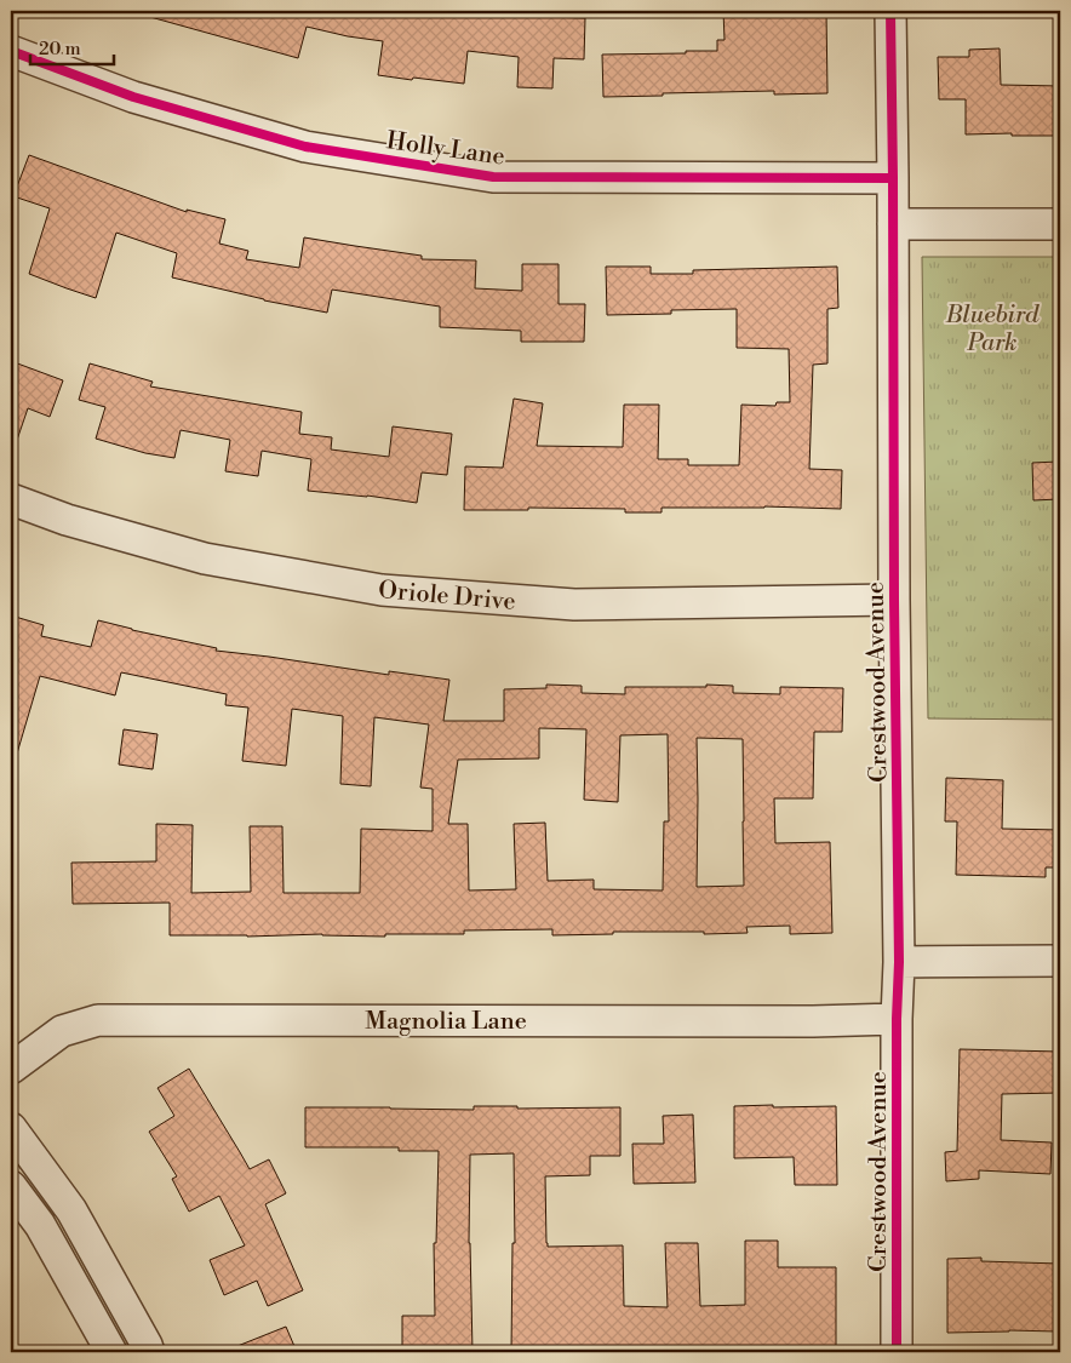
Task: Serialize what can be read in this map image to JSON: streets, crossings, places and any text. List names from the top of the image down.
{
  "streets": {
    "street": [
      "Holly Lane",
      "Oriole Drive",
      "Crestwood Avenue",
      "Magnolia Lane"
    ]
  },
  "crossings": [
    ["Holly Lane", "Crestwood Avenue"],
    ["Oriole Drive", "Crestwood Avenue"],
    ["Crestwood Avenue", "Magnolia Lane"]
  ],
  "parks": ["Bluebird Park"],
  "scale_bar": "20 m"
}
